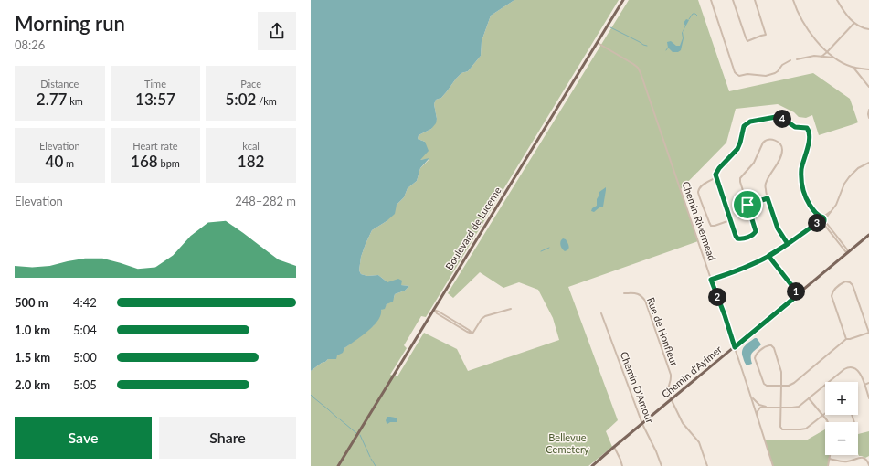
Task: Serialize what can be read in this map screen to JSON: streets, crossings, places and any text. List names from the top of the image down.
{
  "streets": {
    "main road": ["Boulevard de Lucerne", "Chemin d'Aylmer"],
    "street": ["Chemin Rivermead", "Rue de Honfleur", "Chemin D'Amour"]
  },
  "crossings": [
    ["Chemin Rivermead", "Boulevard de Lucerne"],
    ["Chemin Rivermead", "Chemin d'Aylmer"],
    ["Rue de Honfleur", "Chemin d'Aylmer"],
    ["Chemin d'Aylmer", "Chemin D'Amour"]
  ],
  "parks": ["Bellevue Cemetery"],
  "page": {
    "heading": ["Morning run", "08:26"],
    "stats": [
      ["Distance", "2.77 km"],
      ["Time", "13:57"],
      ["Pace", "5:02 /km"],
      ["Elevation", "40 m"],
      ["Heart rate", "168 bpm"],
      ["kcal", "182"]
    ],
    "pins": [
      "4",
      "3",
      "1",
      "2"
    ],
    "chart": ["Elevation", "248–282 m"],
    "list": [
      {
        "name": "500 m",
        "note": "4:42"
      },
      {
        "name": "1.0 km",
        "note": "5:04"
      },
      {
        "name": "1.5 km",
        "note": "5:00"
      },
      {
        "name": "2.0 km",
        "note": "5:05"
      }
    ],
    "map_buttons": ["+", "−"],
    "buttons": ["Save", "Share"]
  }
}
